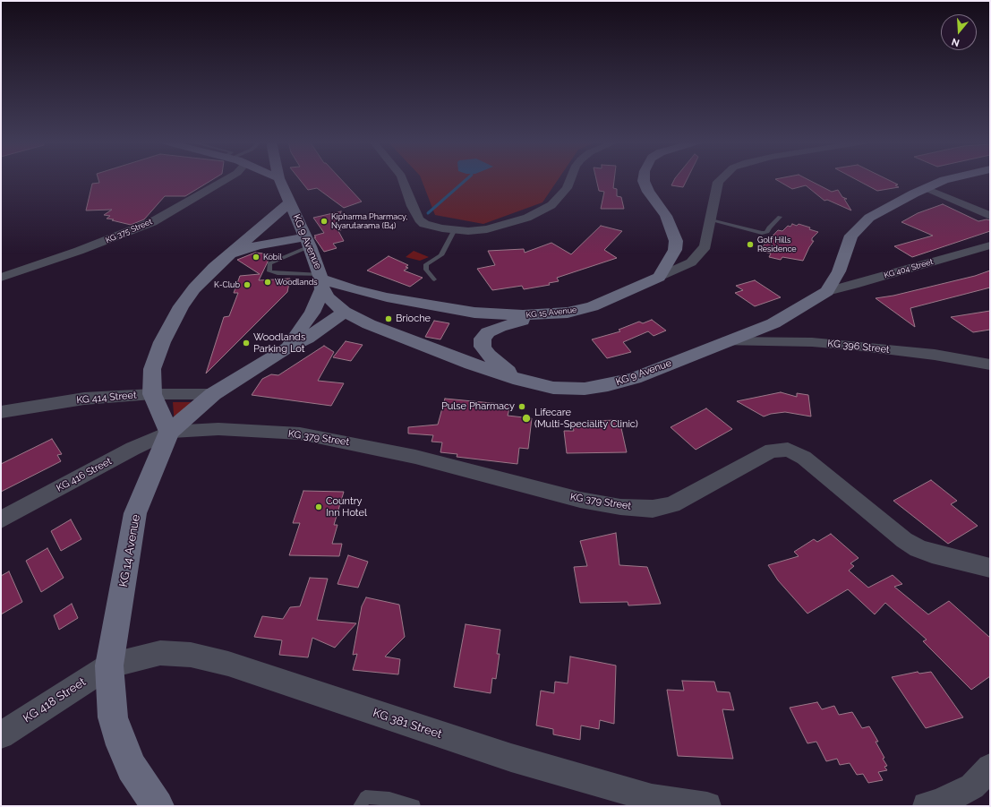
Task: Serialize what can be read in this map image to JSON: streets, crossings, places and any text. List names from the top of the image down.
{
  "streets": {
    "main road": ["KG 9 Avenue", "KG 15 Avenue", "KG 14 Avenue"],
    "street": [
      "KG 375 Street",
      "KG 404 Street",
      "KG 396 Street",
      "KG 414 Street",
      "KG 379 Street",
      "KG 416 Street",
      "KG 418 Street",
      "KG 381 Street"
    ]
  },
  "crossings": [
    ["KG 9 Avenue", "KG 404 Street"],
    ["KG 9 Avenue", "KG 15 Avenue"],
    ["KG 9 Avenue", "KG 396 Street"],
    ["KG 9 Avenue", "KG 14 Avenue"],
    ["KG 15 Avenue", "KG 14 Avenue"],
    ["KG 414 Street", "KG 14 Avenue"],
    ["KG 379 Street", "KG 416 Street"],
    ["KG 379 Street", "KG 14 Avenue"],
    ["KG 416 Street", "KG 14 Avenue"],
    ["KG 14 Avenue", "KG 418 Street"],
    ["KG 14 Avenue", "KG 381 Street"],
    ["KG 418 Street", "KG 381 Street"]
  ],
  "places": [
    "Kipharma Pharmacy, Nyarutarama (B4)",
    "Golf Hills Residence",
    "Kobil",
    "Woodlands",
    "K-Club",
    "Brioche",
    "Woodlands Parking Lot",
    "Pulse Pharmacy",
    "Lifecare (Multi-Speciality Clinic)",
    "Country Inn Hotel"
  ],
  "north": "bottom"
}
